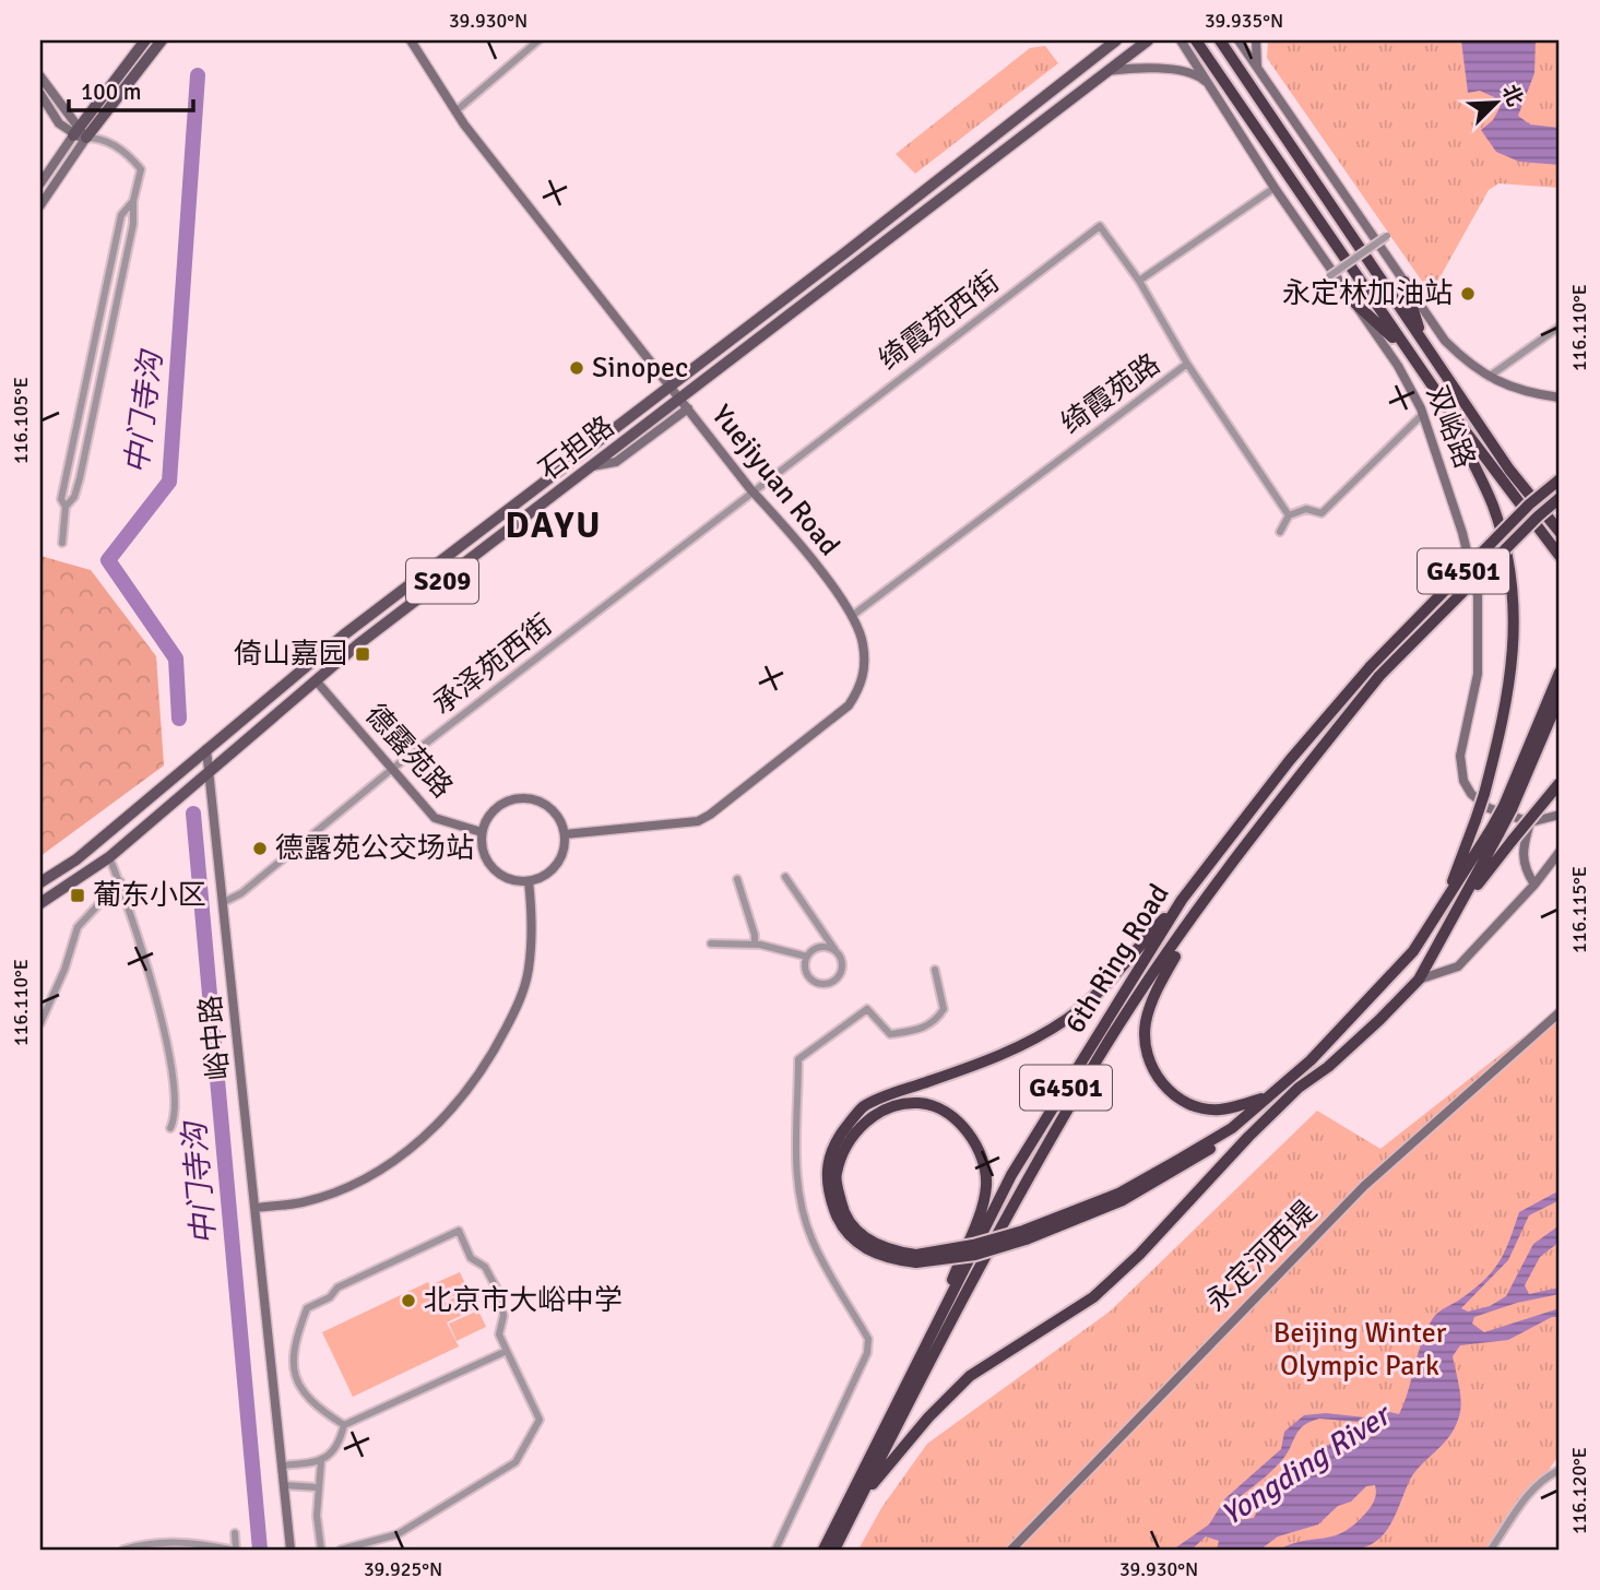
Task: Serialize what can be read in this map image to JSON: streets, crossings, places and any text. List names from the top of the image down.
{
  "streets": {
    "highway": ["双峪路", "G4501", "6th Ring Road"],
    "main road": ["石担路", "S209"],
    "street": [
      "绮霞苑西街",
      "绮霞苑路",
      "Yuejiyuan Road",
      "承泽苑西街",
      "德露苑路",
      "峪中路",
      "永定河西堤"
    ]
  },
  "crossings": [
    ["绮霞苑西街", "绮霞苑路"],
    ["绮霞苑西街", "Yuejiyuan Road"],
    ["绮霞苑西街", "承泽苑西街"],
    ["绮霞苑路", "Yuejiyuan Road"],
    ["石担路", "Yuejiyuan Road"],
    ["石担路", "德露苑路"],
    ["石担路", "峪中路"],
    ["Yuejiyuan Road", "承泽苑西街"],
    ["Yuejiyuan Road", "德露苑路"],
    ["承泽苑西街", "德露苑路"],
    ["承泽苑西街", "峪中路"]
  ],
  "districts": ["DAYU"],
  "water": ["中门寺沟", "Yongding River"],
  "parks": ["Beijing Winter Olympic Park"],
  "places": {
    "other": [
      "永定林加油站",
      "Sinopec",
      "德露苑公交场站",
      "北京市大峪中学"
    ],
    "transit": ["倚山嘉园", "葡东小区"]
  },
  "scale_bar": "100 m",
  "north": "top right",
  "coordinates": [
    "39.930°N",
    "39.935°N",
    "116.110°E",
    "116.105°E",
    "116.115°E",
    "116.120°E",
    "39.925°N"
  ]
}
